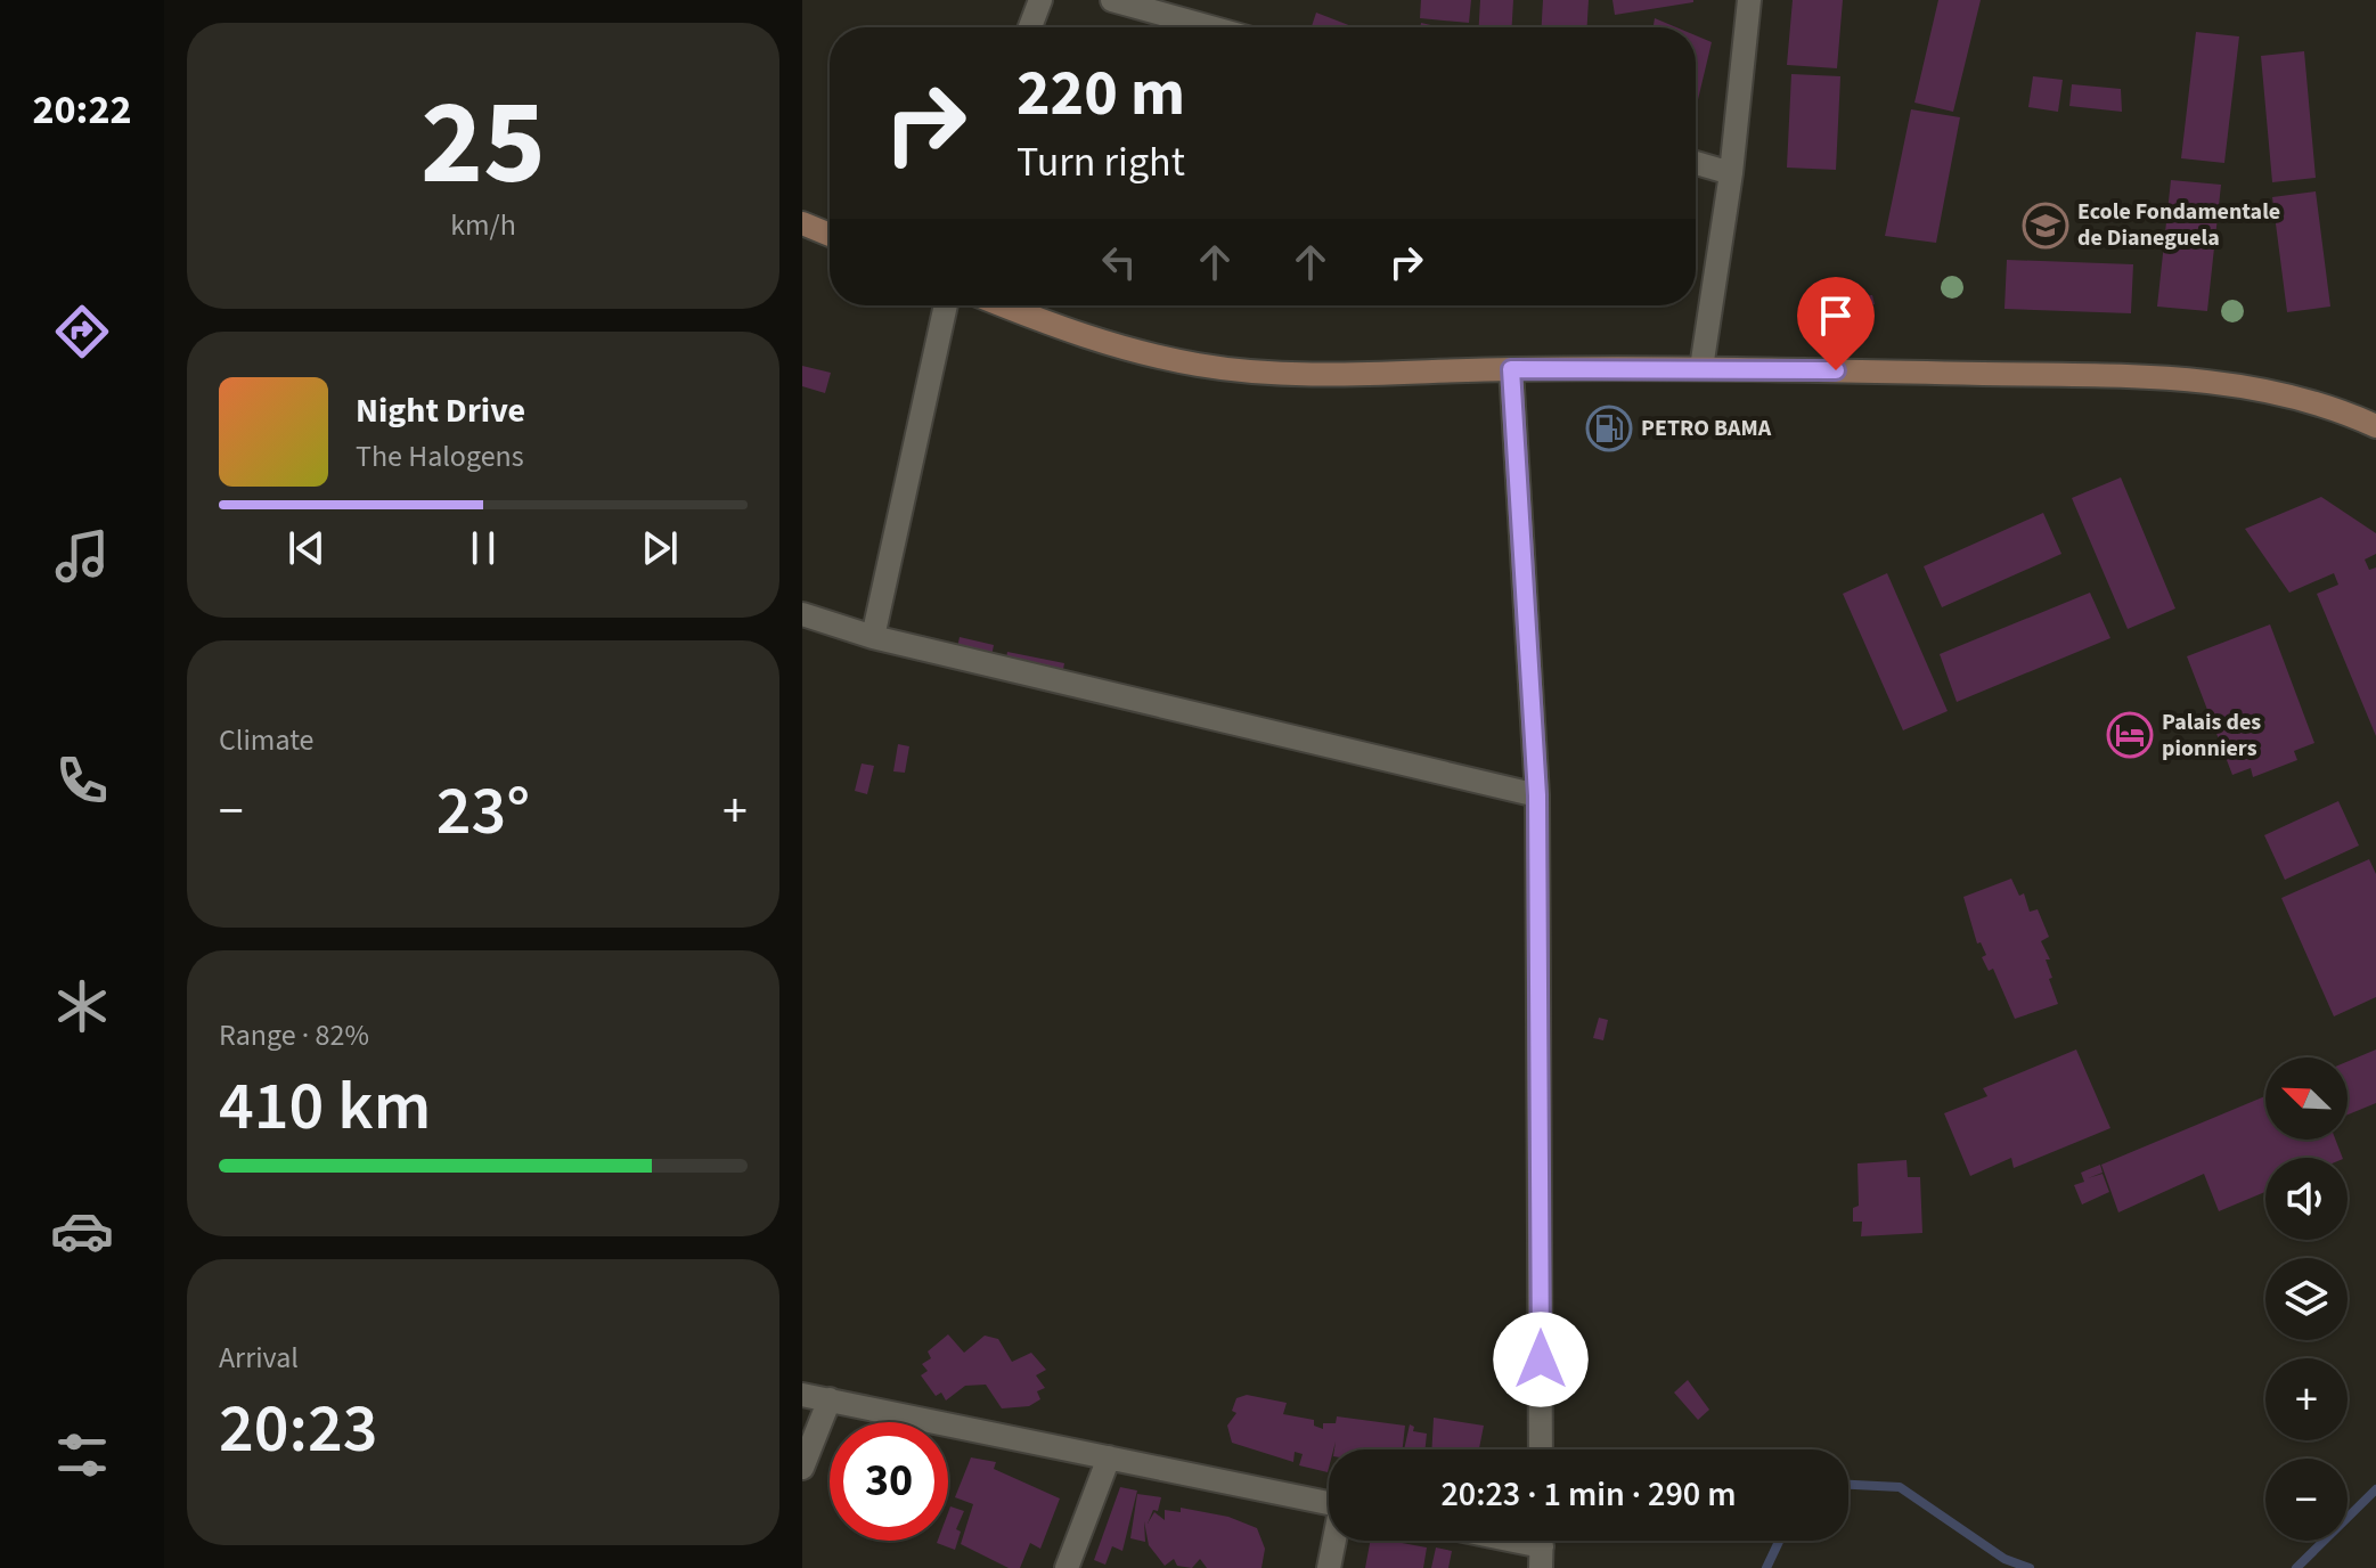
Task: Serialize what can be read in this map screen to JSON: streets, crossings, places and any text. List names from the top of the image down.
{
  "places": {
    "school or university": ["Ecole Fondamentale de Dianeguela"],
    "fuel station": ["PETRO BAMA"],
    "hotel": ["Palais des pionniers"]
  },
  "north": "top left",
  "page": {
    "tabs": "20:22",
    "tile": [
      ["25", "km/h"],
      "Climate",
      ["Range · 82%", "410 km"],
      ["Arrival", "20:23"]
    ],
    "turn": ["220 m", "Turn right"],
    "song": ["Night Drive", "The Halogens"],
    "heat": ["−", "23°", "+"],
    "map_buttons": ["+", "−"],
    "limit": "30",
    "trip": "20:23 · 1 min · 290 m"
  }
}
